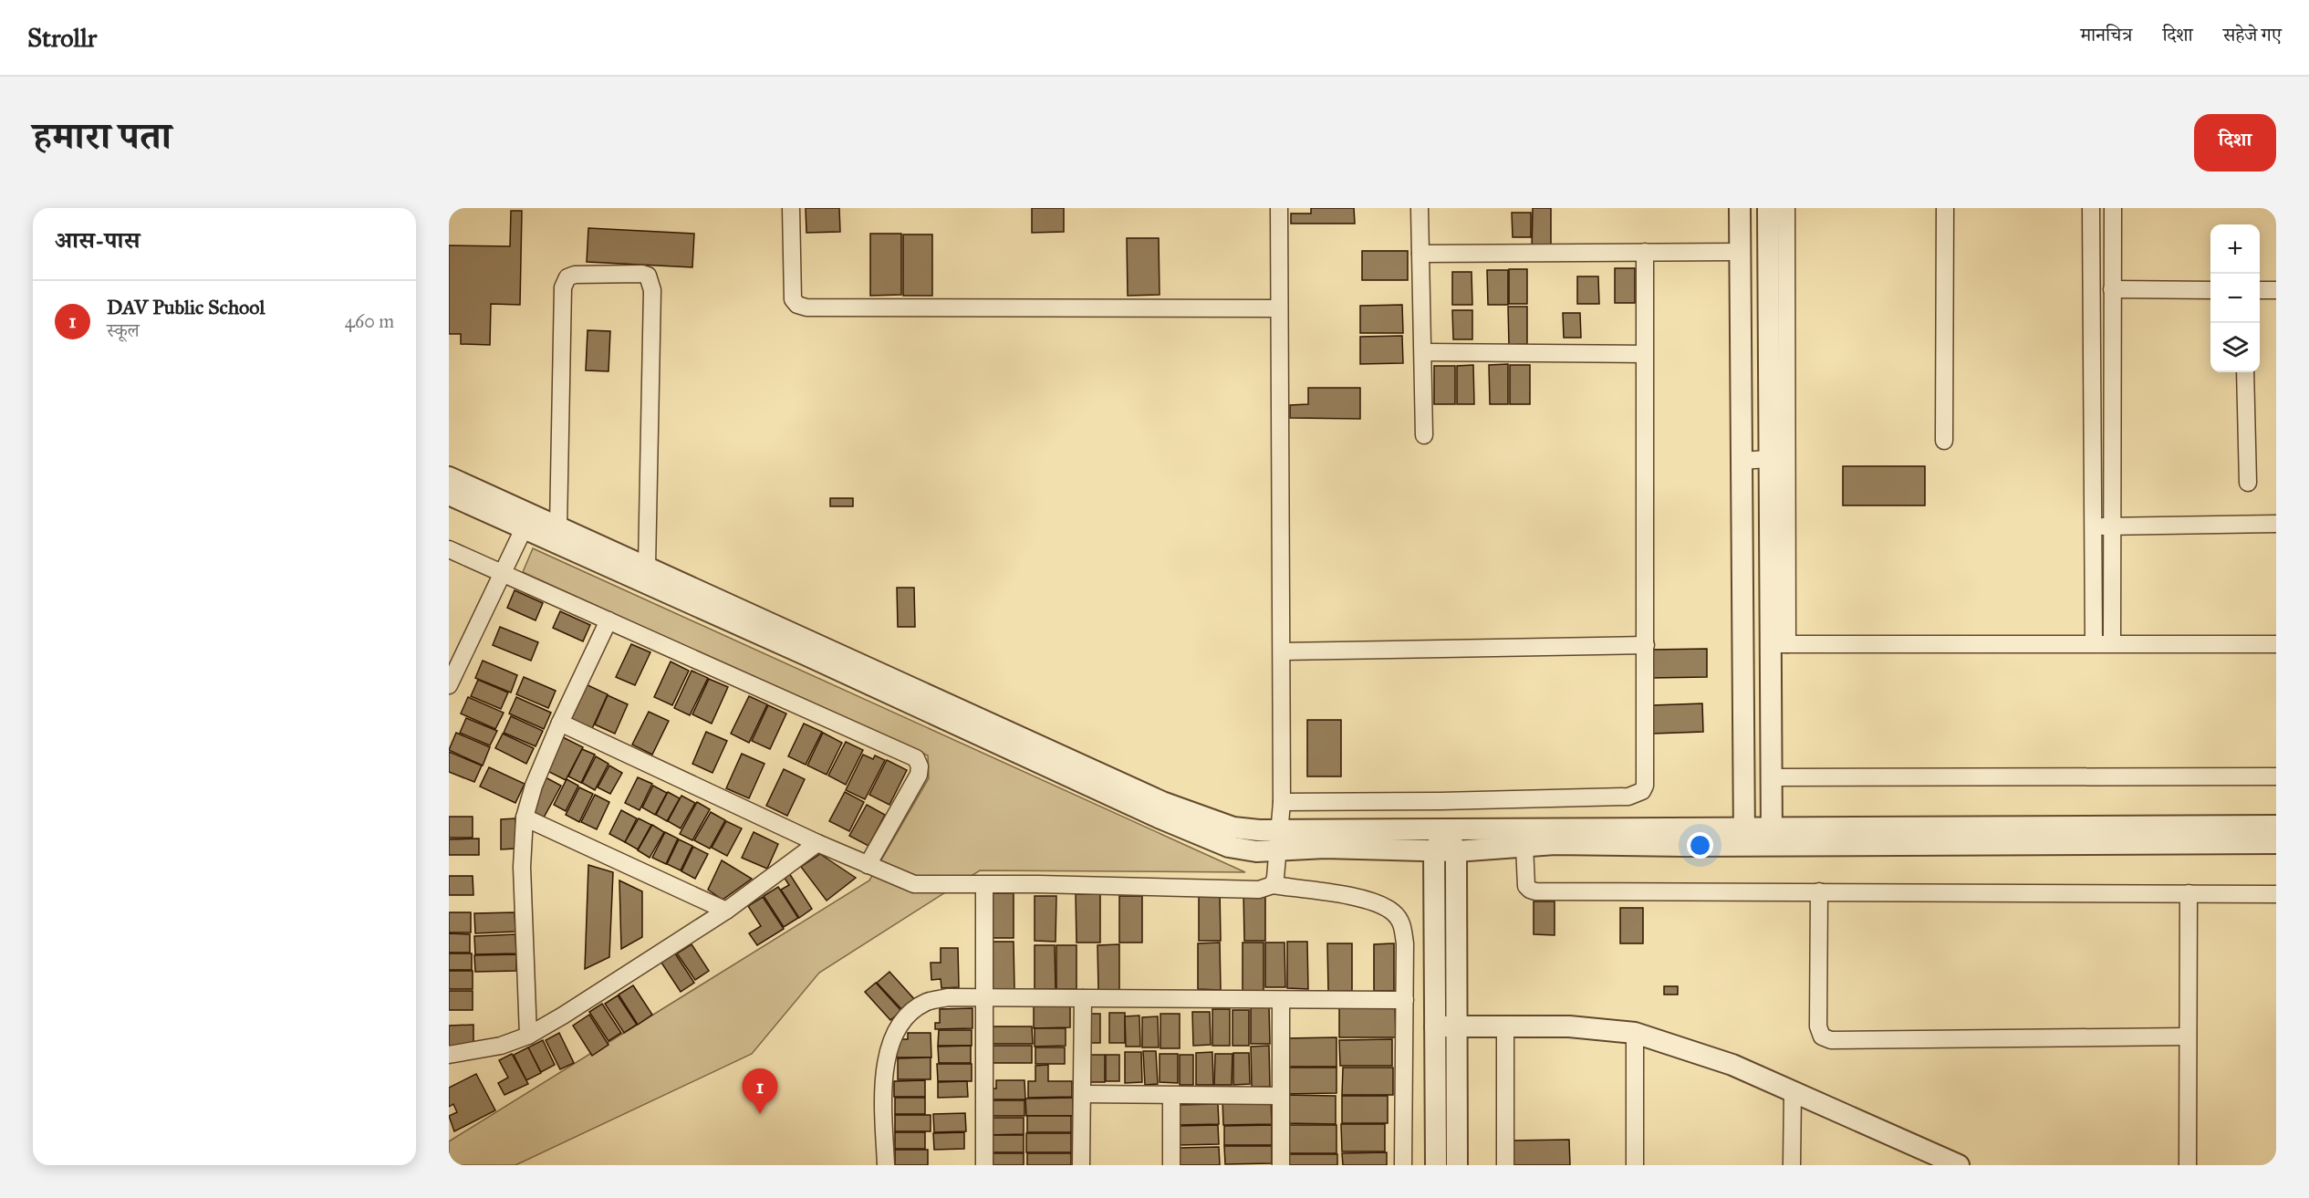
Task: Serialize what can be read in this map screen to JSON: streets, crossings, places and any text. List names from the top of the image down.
{
  "page": {
    "header": "Strollr",
    "nav": ["मानचित्र", "दिशा", "सहेजे गए"],
    "title": "हमारा पता",
    "buttons": "दिशा",
    "heading": "आस-पास",
    "map_buttons": ["+", "−"],
    "list": [
      {
        "mark": "1",
        "name": "DAV Public School",
        "note": "स्कूल",
        "value": "460 m"
      }
    ],
    "pins": "1"
  }
}
